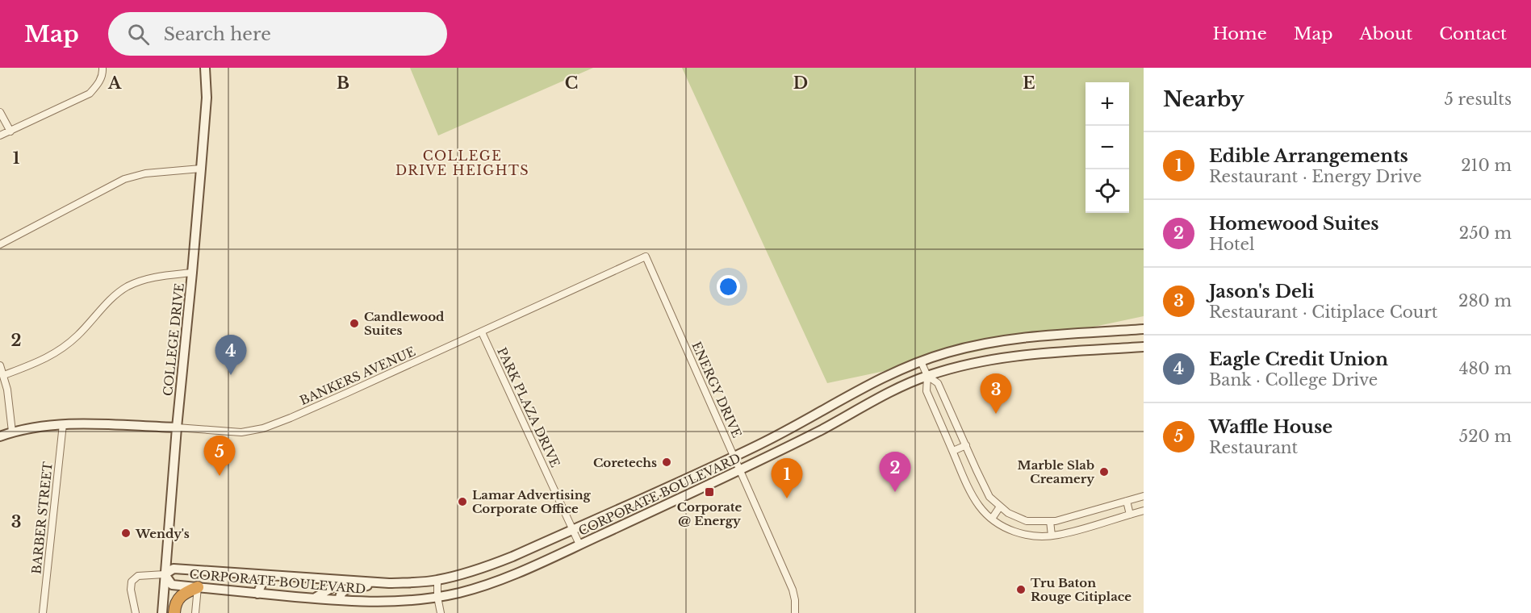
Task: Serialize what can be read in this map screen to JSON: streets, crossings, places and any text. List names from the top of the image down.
{
  "streets": {
    "street": [
      "COLLEGE DRIVE",
      "BANKERS AVENUE",
      "ENERGY DRIVE",
      "PARK PLAZA DRIVE",
      "CORPORATE BOULEVARD",
      "BARBER STREET"
    ]
  },
  "crossings": [
    ["COLLEGE DRIVE", "BANKERS AVENUE"],
    ["COLLEGE DRIVE", "CORPORATE BOULEVARD"],
    ["BANKERS AVENUE", "ENERGY DRIVE"],
    ["BANKERS AVENUE", "PARK PLAZA DRIVE"],
    ["ENERGY DRIVE", "CORPORATE BOULEVARD"],
    ["PARK PLAZA DRIVE", "CORPORATE BOULEVARD"]
  ],
  "districts": ["COLLEGE DRIVE HEIGHTS"],
  "places": {
    "other": [
      "Candlewood Suites",
      "Coretechs",
      "Marble Slab Creamery",
      "Lamar Advertising Corporate Office",
      "Wendy's",
      "Tru Baton Rouge Citiplace"
    ],
    "transit": ["Corporate @ Energy"]
  },
  "page": {
    "header": "Map",
    "search": "Search here",
    "nav": [
      "Home",
      "Map",
      "About",
      "Contact"
    ],
    "heading": ["Nearby", "5 results"],
    "map_buttons": ["+", "−"],
    "list": [
      {
        "mark": "1",
        "name": "Edible Arrangements",
        "note": "Restaurant · Energy Drive",
        "value": "210 m"
      },
      {
        "mark": "2",
        "name": "Homewood Suites",
        "note": "Hotel",
        "value": "250 m"
      },
      {
        "mark": "3",
        "name": "Jason's Deli",
        "note": "Restaurant · Citiplace Court",
        "value": "280 m"
      },
      {
        "mark": "4",
        "name": "Eagle Credit Union",
        "note": "Bank · College Drive",
        "value": "480 m"
      },
      {
        "mark": "5",
        "name": "Waffle House",
        "note": "Restaurant",
        "value": "520 m"
      }
    ],
    "pins": [
      "4",
      "3",
      "5",
      "2",
      "1"
    ]
  },
  "grid": {
    "columns": [
      "A",
      "B",
      "C",
      "D",
      "E"
    ],
    "rows": ["1", "2", "3"]
  }
}
